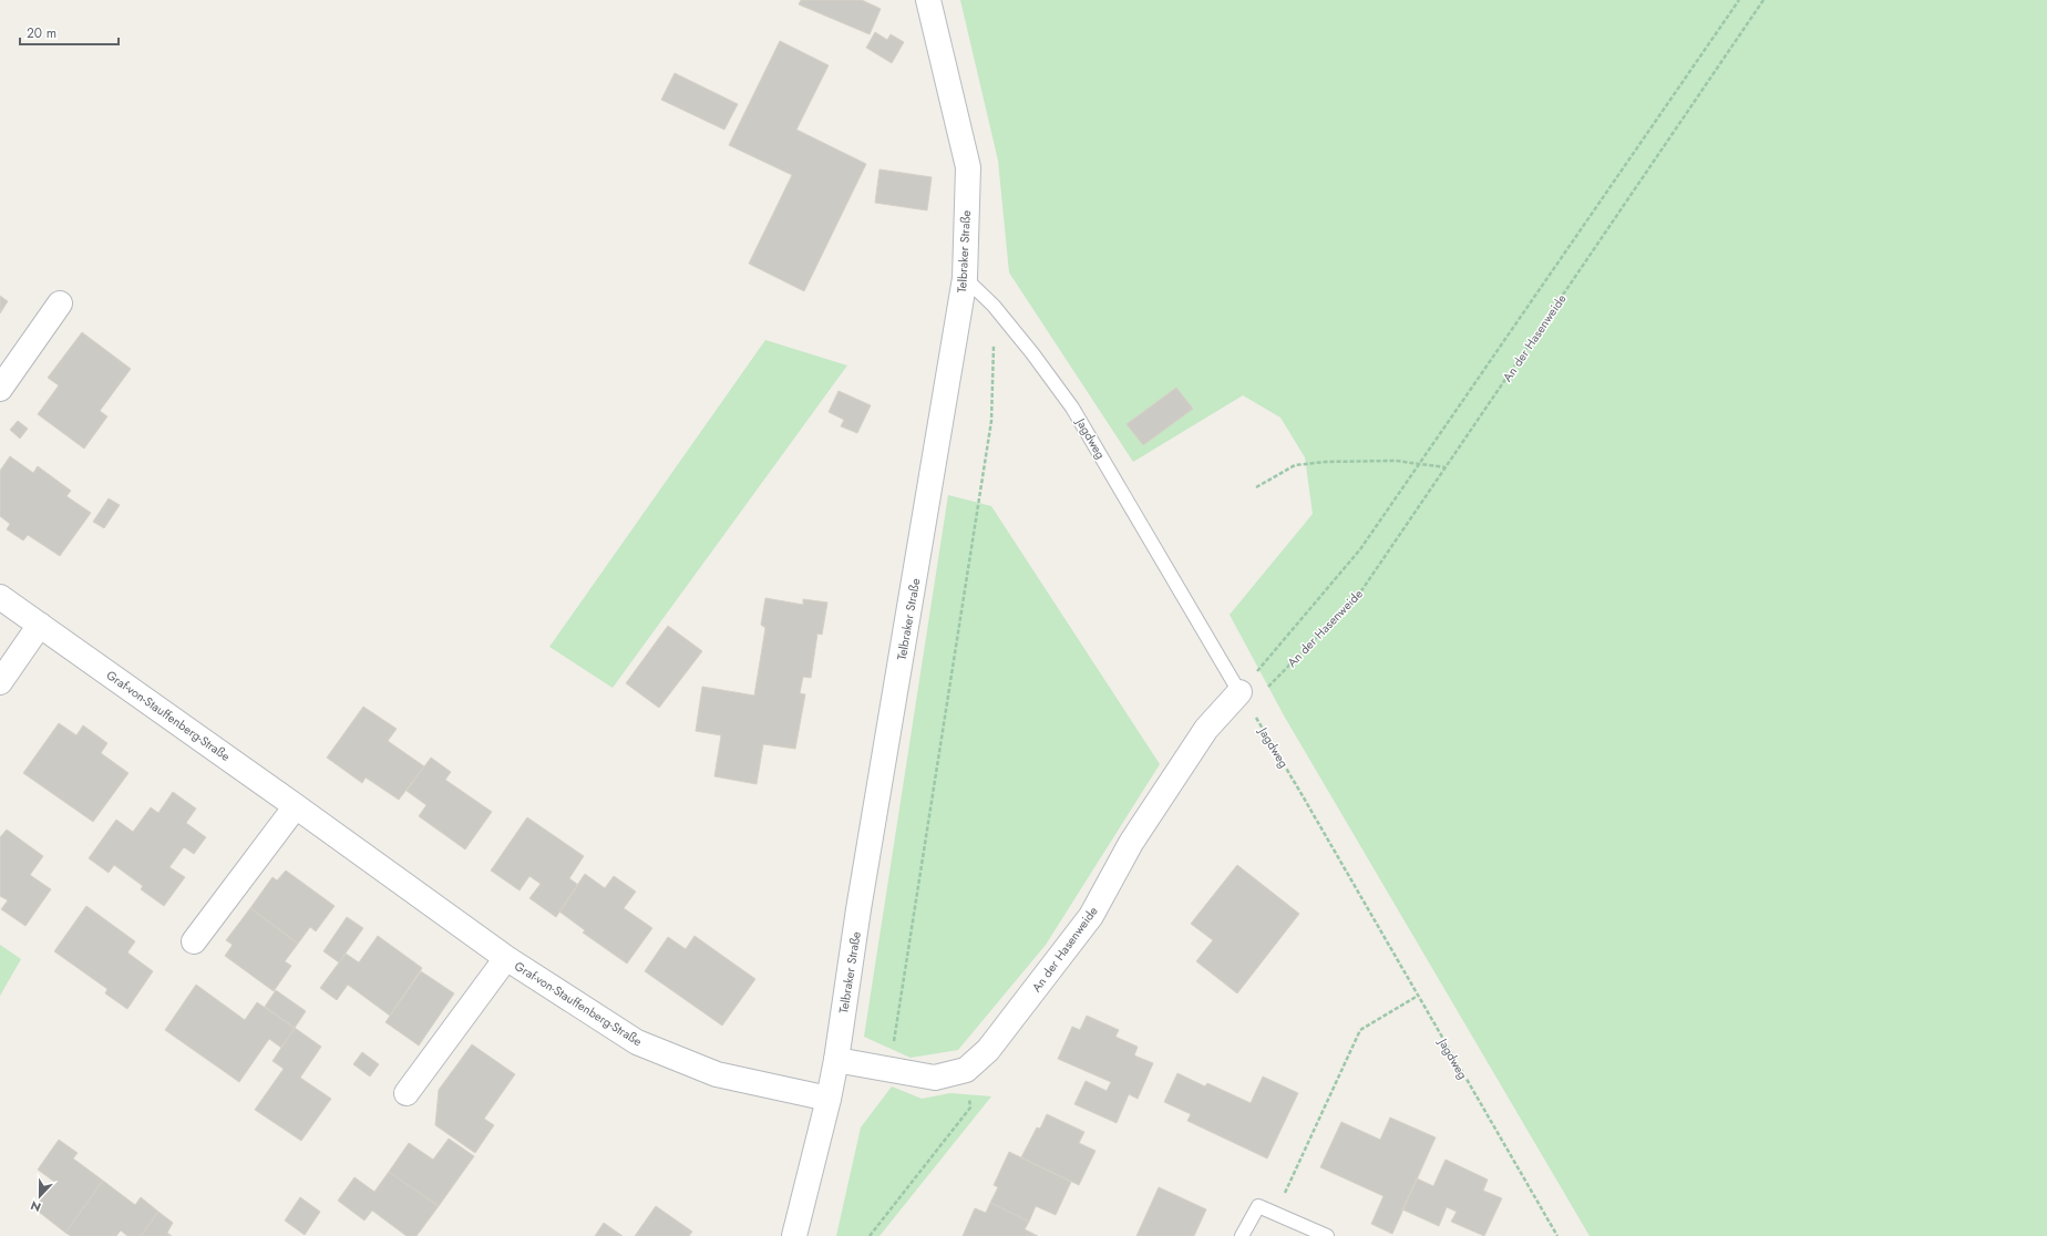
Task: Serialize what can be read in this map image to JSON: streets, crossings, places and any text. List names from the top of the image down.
{
  "streets": {
    "street": ["Telbraker Straße", "An der Hasenweide", "Graf-von-Stauffenberg-Straße"],
    "lane": ["Jagdweg"]
  },
  "crossings": [
    ["Telbraker Straße", "An der Hasenweide"],
    ["Telbraker Straße", "Jagdweg"],
    ["Telbraker Straße", "Graf-von-Stauffenberg-Straße"],
    ["An der Hasenweide", "Jagdweg"]
  ],
  "scale_bar": "20 m",
  "north": "bottom"
}
